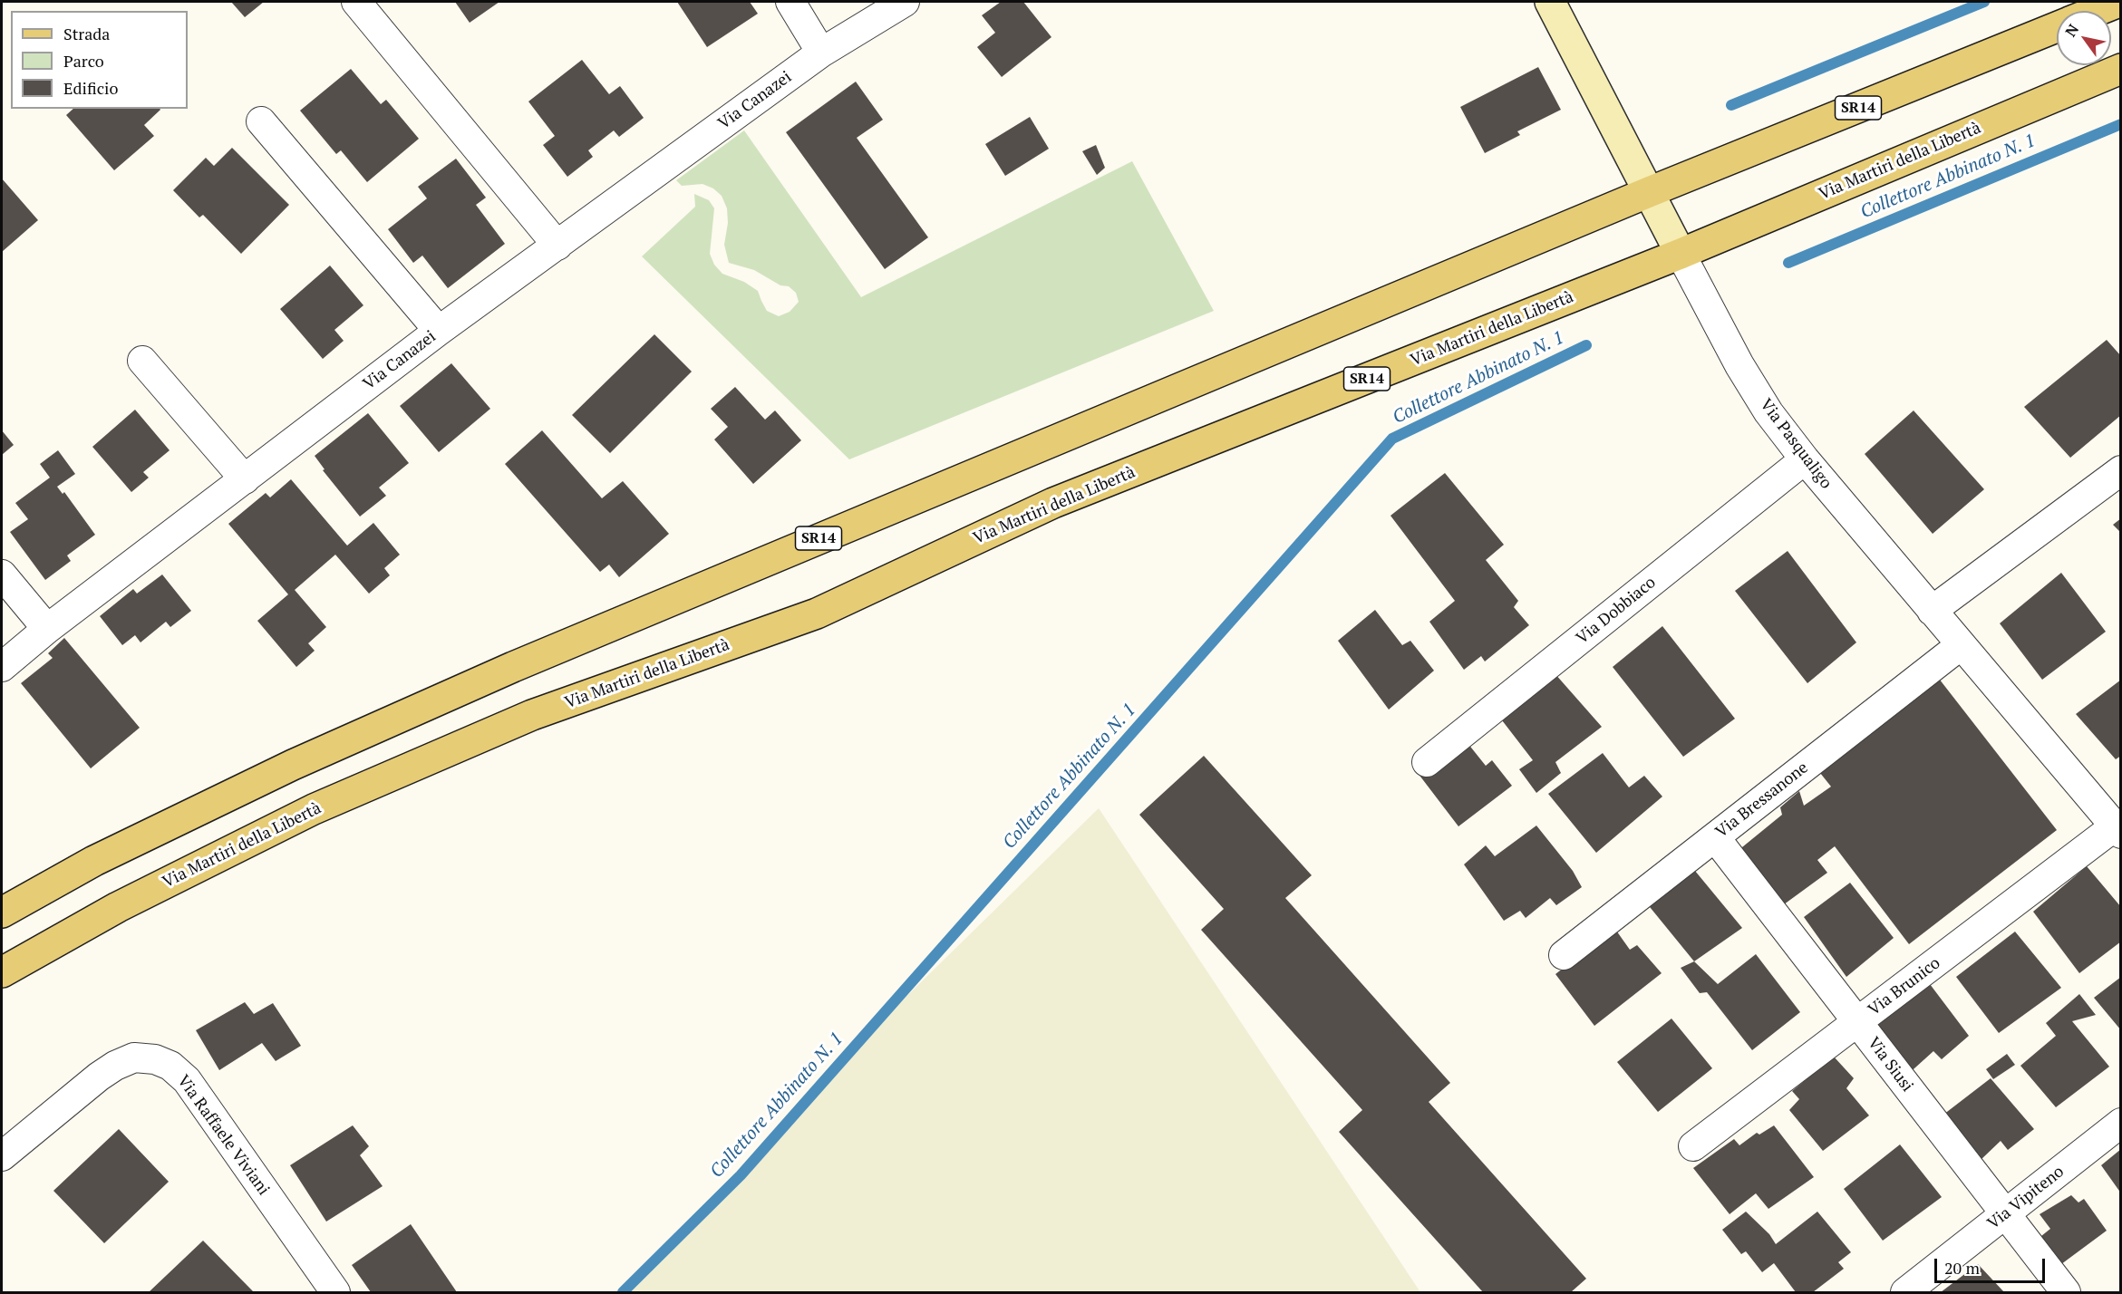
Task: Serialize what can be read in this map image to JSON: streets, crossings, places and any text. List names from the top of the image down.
{
  "streets": {
    "main road": ["SR14", "Via Martiri della Libertà"],
    "street": [
      "Via Canazei",
      "Via Pasqualigo",
      "Via Dobbiaco",
      "Via Bressanone",
      "Via Brunico",
      "Via Siusi",
      "Via Raffaele Viviani",
      "Via Vipiteno"
    ]
  },
  "crossings": [
    ["SR14", "Via Pasqualigo"],
    ["Via Martiri della Libertà", "Via Pasqualigo"],
    ["Via Pasqualigo", "Via Dobbiaco"],
    ["Via Pasqualigo", "Via Bressanone"],
    ["Via Pasqualigo", "Via Brunico"],
    ["Via Bressanone", "Via Siusi"],
    ["Via Brunico", "Via Siusi"],
    ["Via Siusi", "Via Vipiteno"]
  ],
  "water": ["Collettore Abbinato N. 1"],
  "legend": ["Strada", "Parco", "Edificio"],
  "scale_bar": "20 m",
  "north": "top left"
}
